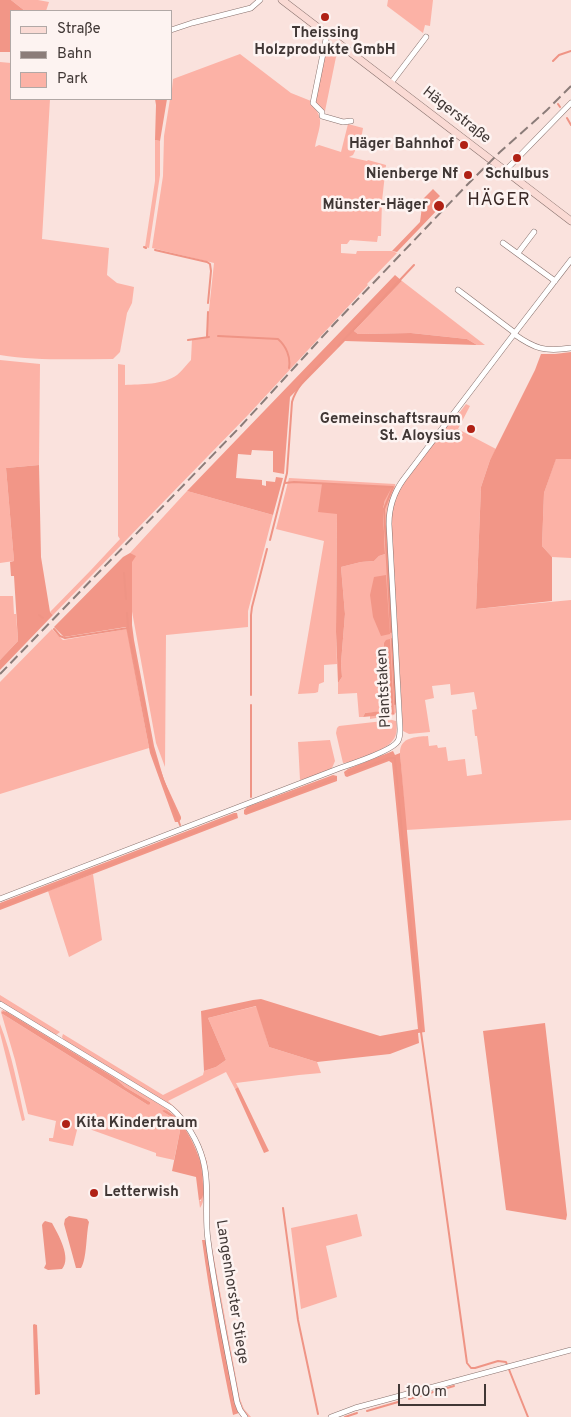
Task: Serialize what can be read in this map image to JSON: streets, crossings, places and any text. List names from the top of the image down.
{
  "streets": {
    "main road": ["Hägerstraße"],
    "street": ["Plantstaken", "Langenhorster Stiege"]
  },
  "districts": ["HÄGER"],
  "places": [
    "Theissing Holzprodukte GmbH",
    "Häger Bahnhof",
    "Schulbus",
    "Nienberge Nf",
    "Münster-Häger",
    "Gemeinschaftsraum St. Aloysius",
    "Kita Kindertraum",
    "Letterwish"
  ],
  "legend": ["Straße", "Bahn", "Park"],
  "scale_bar": "100 m"
}
